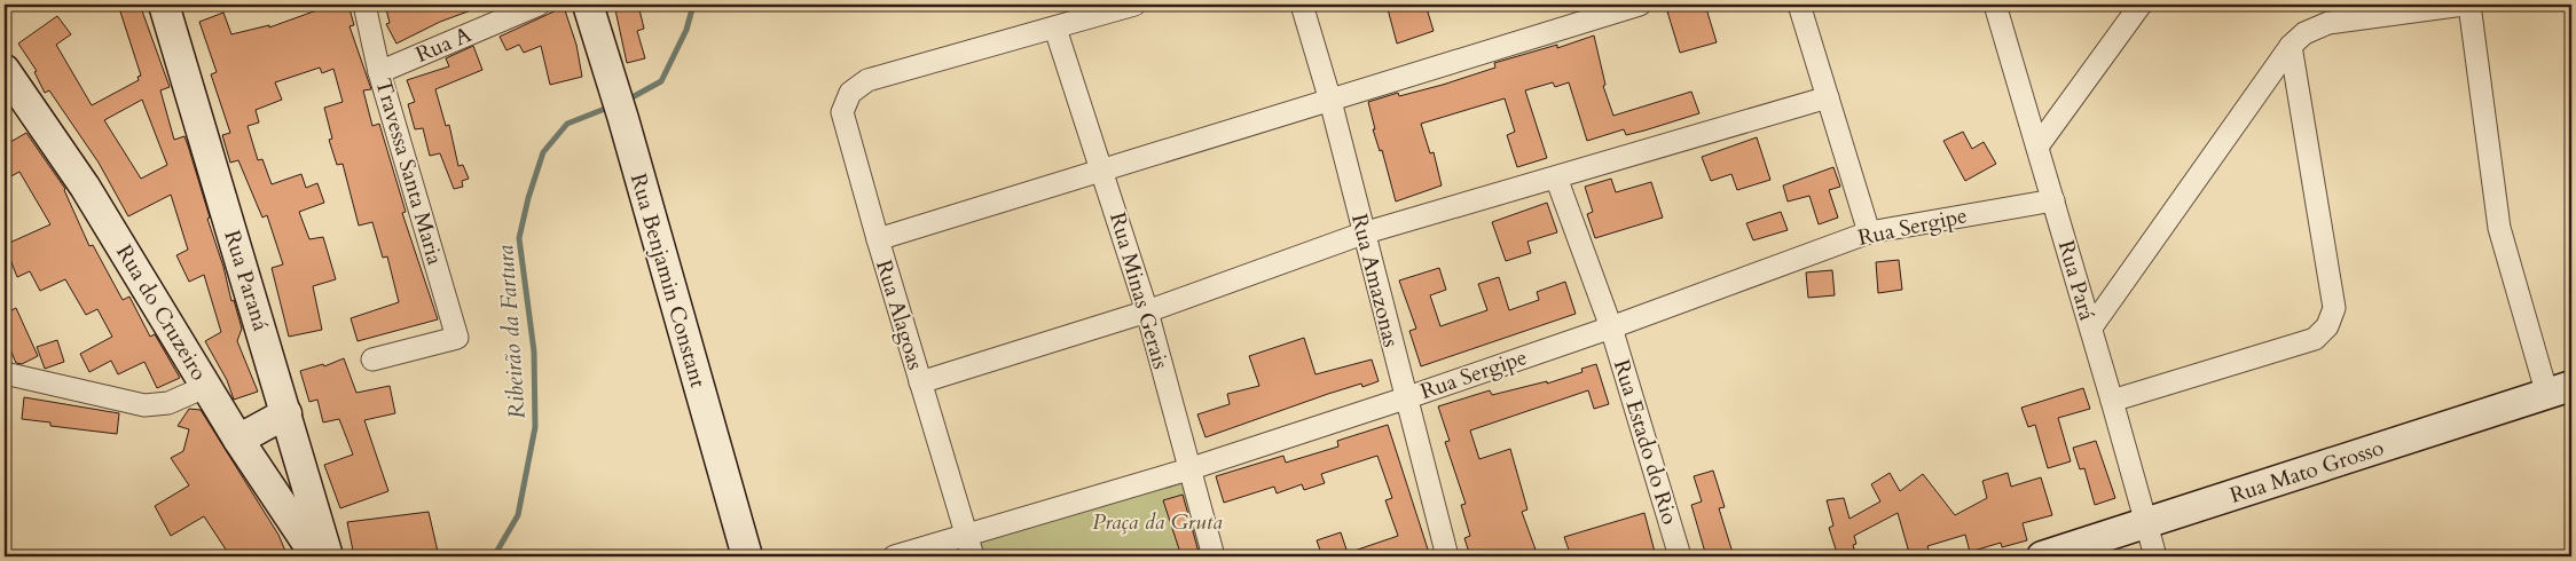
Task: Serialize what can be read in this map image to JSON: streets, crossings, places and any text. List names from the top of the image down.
{
  "streets": {
    "street": [
      "Rua A",
      "Travessa Santa Maria",
      "Rua Sergipe",
      "Rua Paraná",
      "Rua Benjamin Constant",
      "Rua Amazonas",
      "Rua Pará",
      "Rua Minas Gerais",
      "Rua do Cruzeiro",
      "Rua Alagoas",
      "Rua Estado do Rio",
      "Rua Mato Grosso"
    ]
  },
  "crossings": [
    ["Rua A", "Travessa Santa Maria"],
    ["Rua Sergipe", "Rua Amazonas"],
    ["Rua Sergipe", "Rua Pará"],
    ["Rua Sergipe", "Rua Minas Gerais"],
    ["Rua Sergipe", "Rua Alagoas"],
    ["Rua Sergipe", "Rua Estado do Rio"],
    ["Rua Pará", "Rua Mato Grosso"],
    ["Rua Minas Gerais", "Rua Alagoas"]
  ],
  "water": ["Ribeirão da Fartura"],
  "parks": ["Praça da Gruta"]
}
